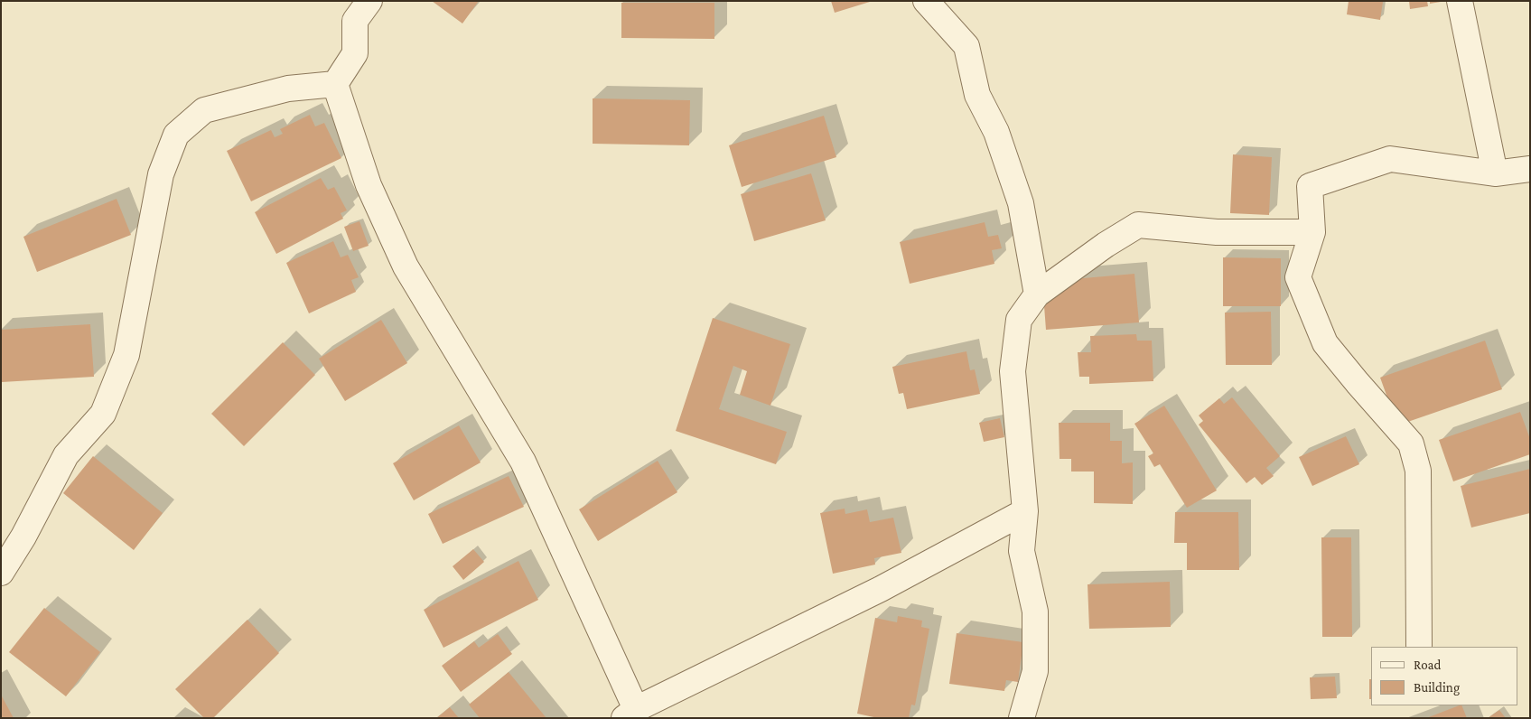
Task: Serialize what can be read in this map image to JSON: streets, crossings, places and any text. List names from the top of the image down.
{
  "legend": ["Road", "Building"]
}
